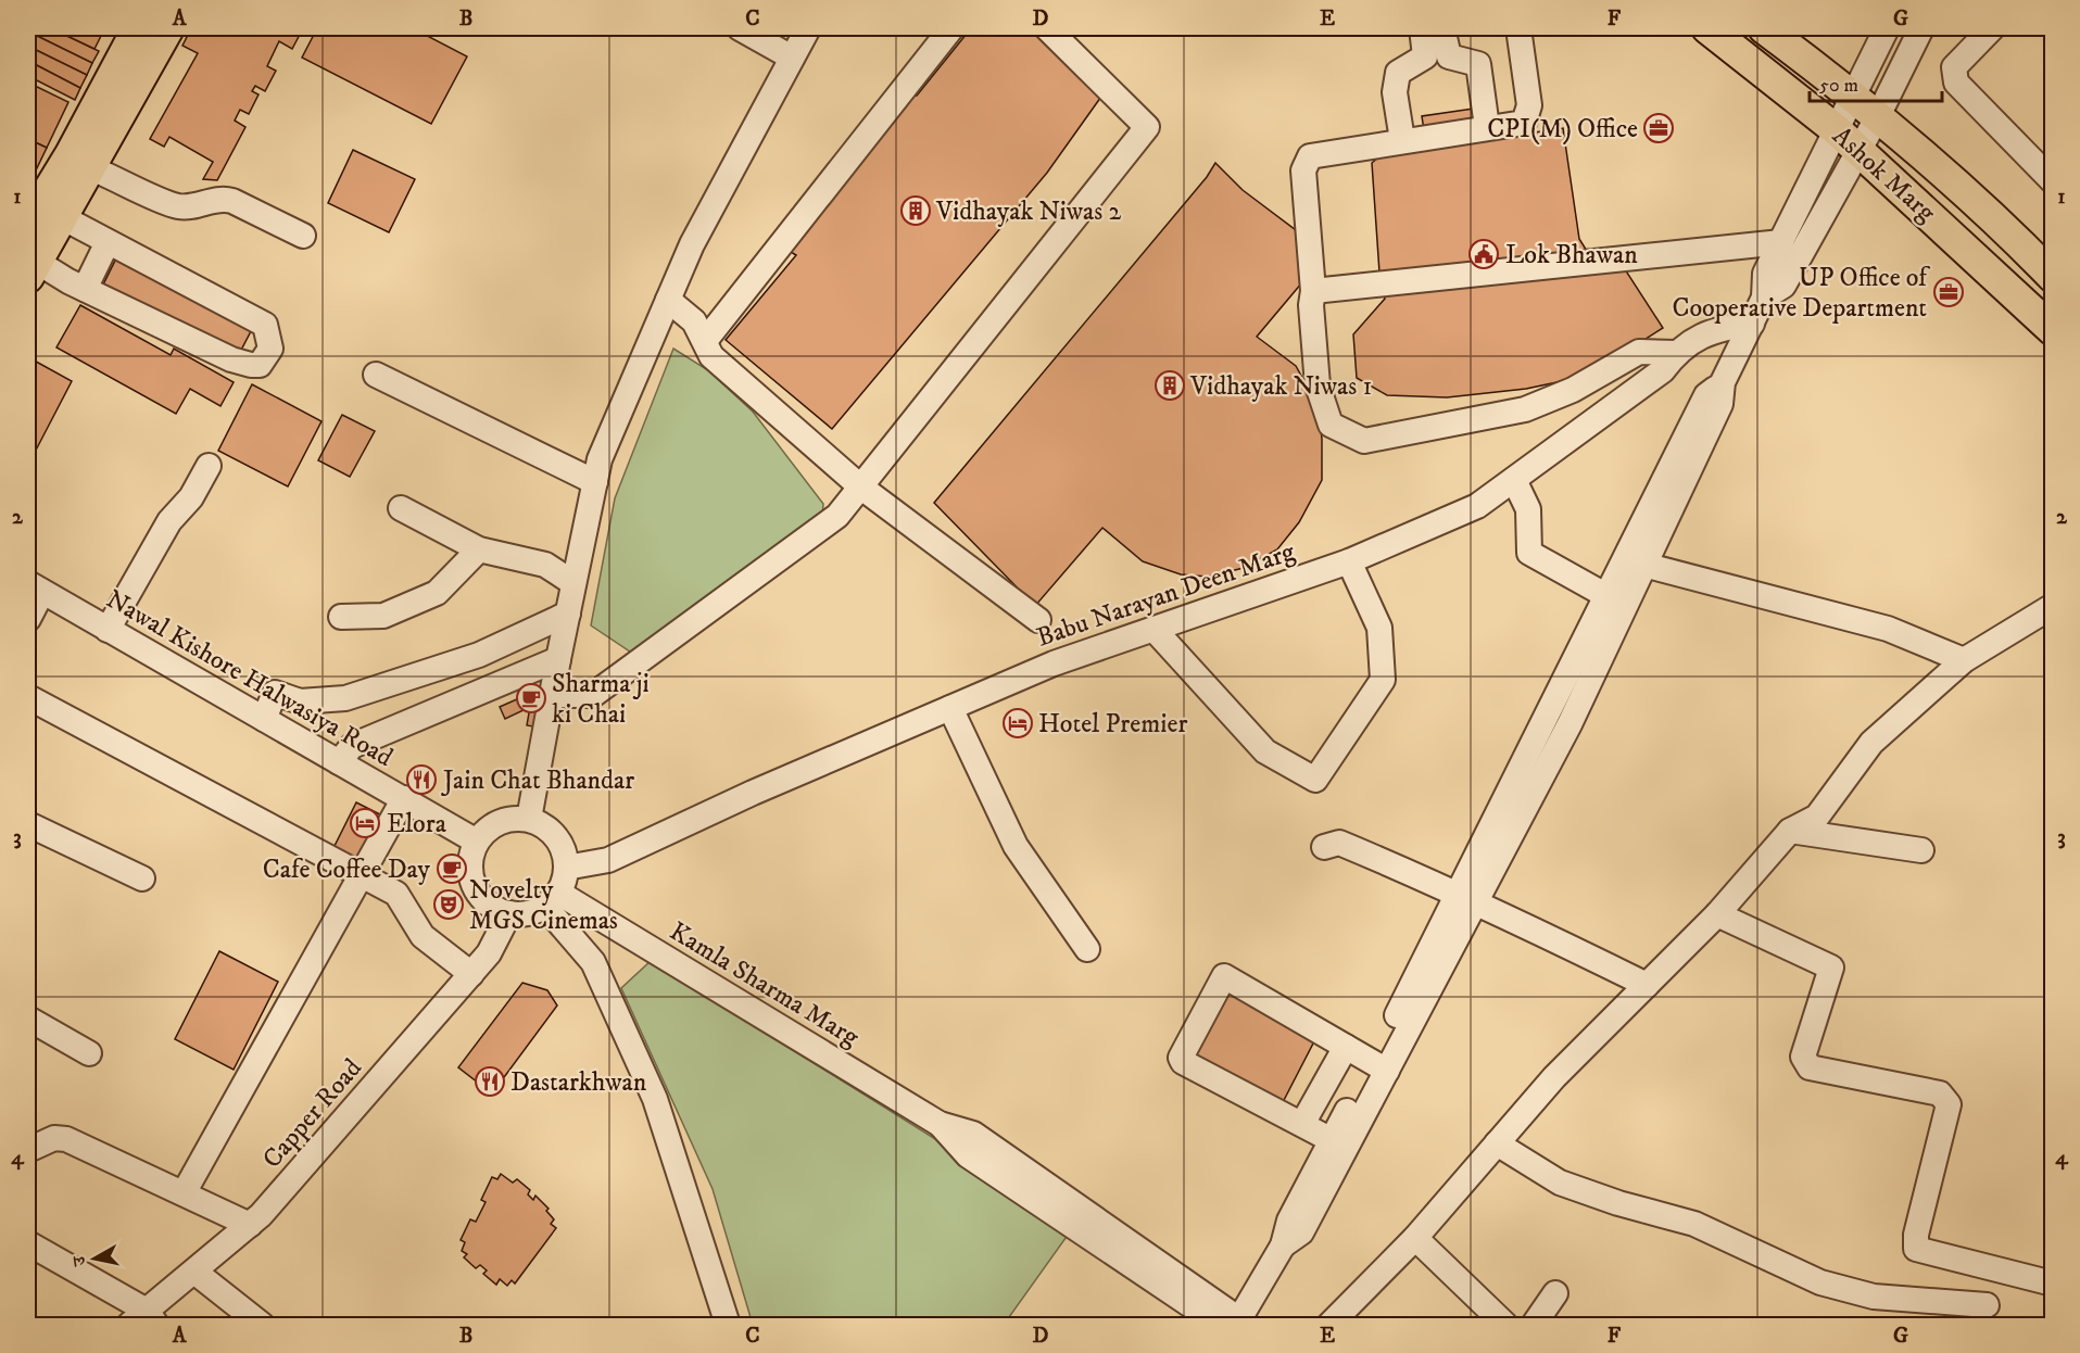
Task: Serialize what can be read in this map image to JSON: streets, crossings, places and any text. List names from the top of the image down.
{
  "streets": {
    "main road": ["Ashok Marg"],
    "street": [
      "Babu Narayan Deen Marg",
      "Nawal Kishore Halwasiya Road",
      "Kamla Sharma Marg",
      "Capper Road"
    ]
  },
  "crossings": [
    ["Babu Narayan Deen Marg", "Nawal Kishore Halwasiya Road"],
    ["Babu Narayan Deen Marg", "Kamla Sharma Marg"],
    ["Babu Narayan Deen Marg", "Capper Road"],
    ["Nawal Kishore Halwasiya Road", "Kamla Sharma Marg"],
    ["Nawal Kishore Halwasiya Road", "Capper Road"],
    ["Kamla Sharma Marg", "Capper Road"]
  ],
  "places": {
    "office": ["CPI(M) Office", "UP Office of Cooperative Department"],
    "building": ["Vidhayak Niwas 2", "Vidhayak Niwas 1"],
    "public building": ["Lok Bhawan"],
    "cafe": ["Sharma ji ki Chai", "Cafe Coffee Day"],
    "hotel": ["Hotel Premier", "Elora"],
    "restaurant": ["Jain Chat Bhandar", "Dastarkhwan"],
    "theatre": ["Novelty MGS Cinemas"]
  },
  "scale_bar": "50 m",
  "north": "left",
  "grid": {
    "columns": [
      "A",
      "B",
      "C",
      "D",
      "E",
      "F",
      "G"
    ],
    "rows": [
      "1",
      "2",
      "3",
      "4"
    ]
  }
}
